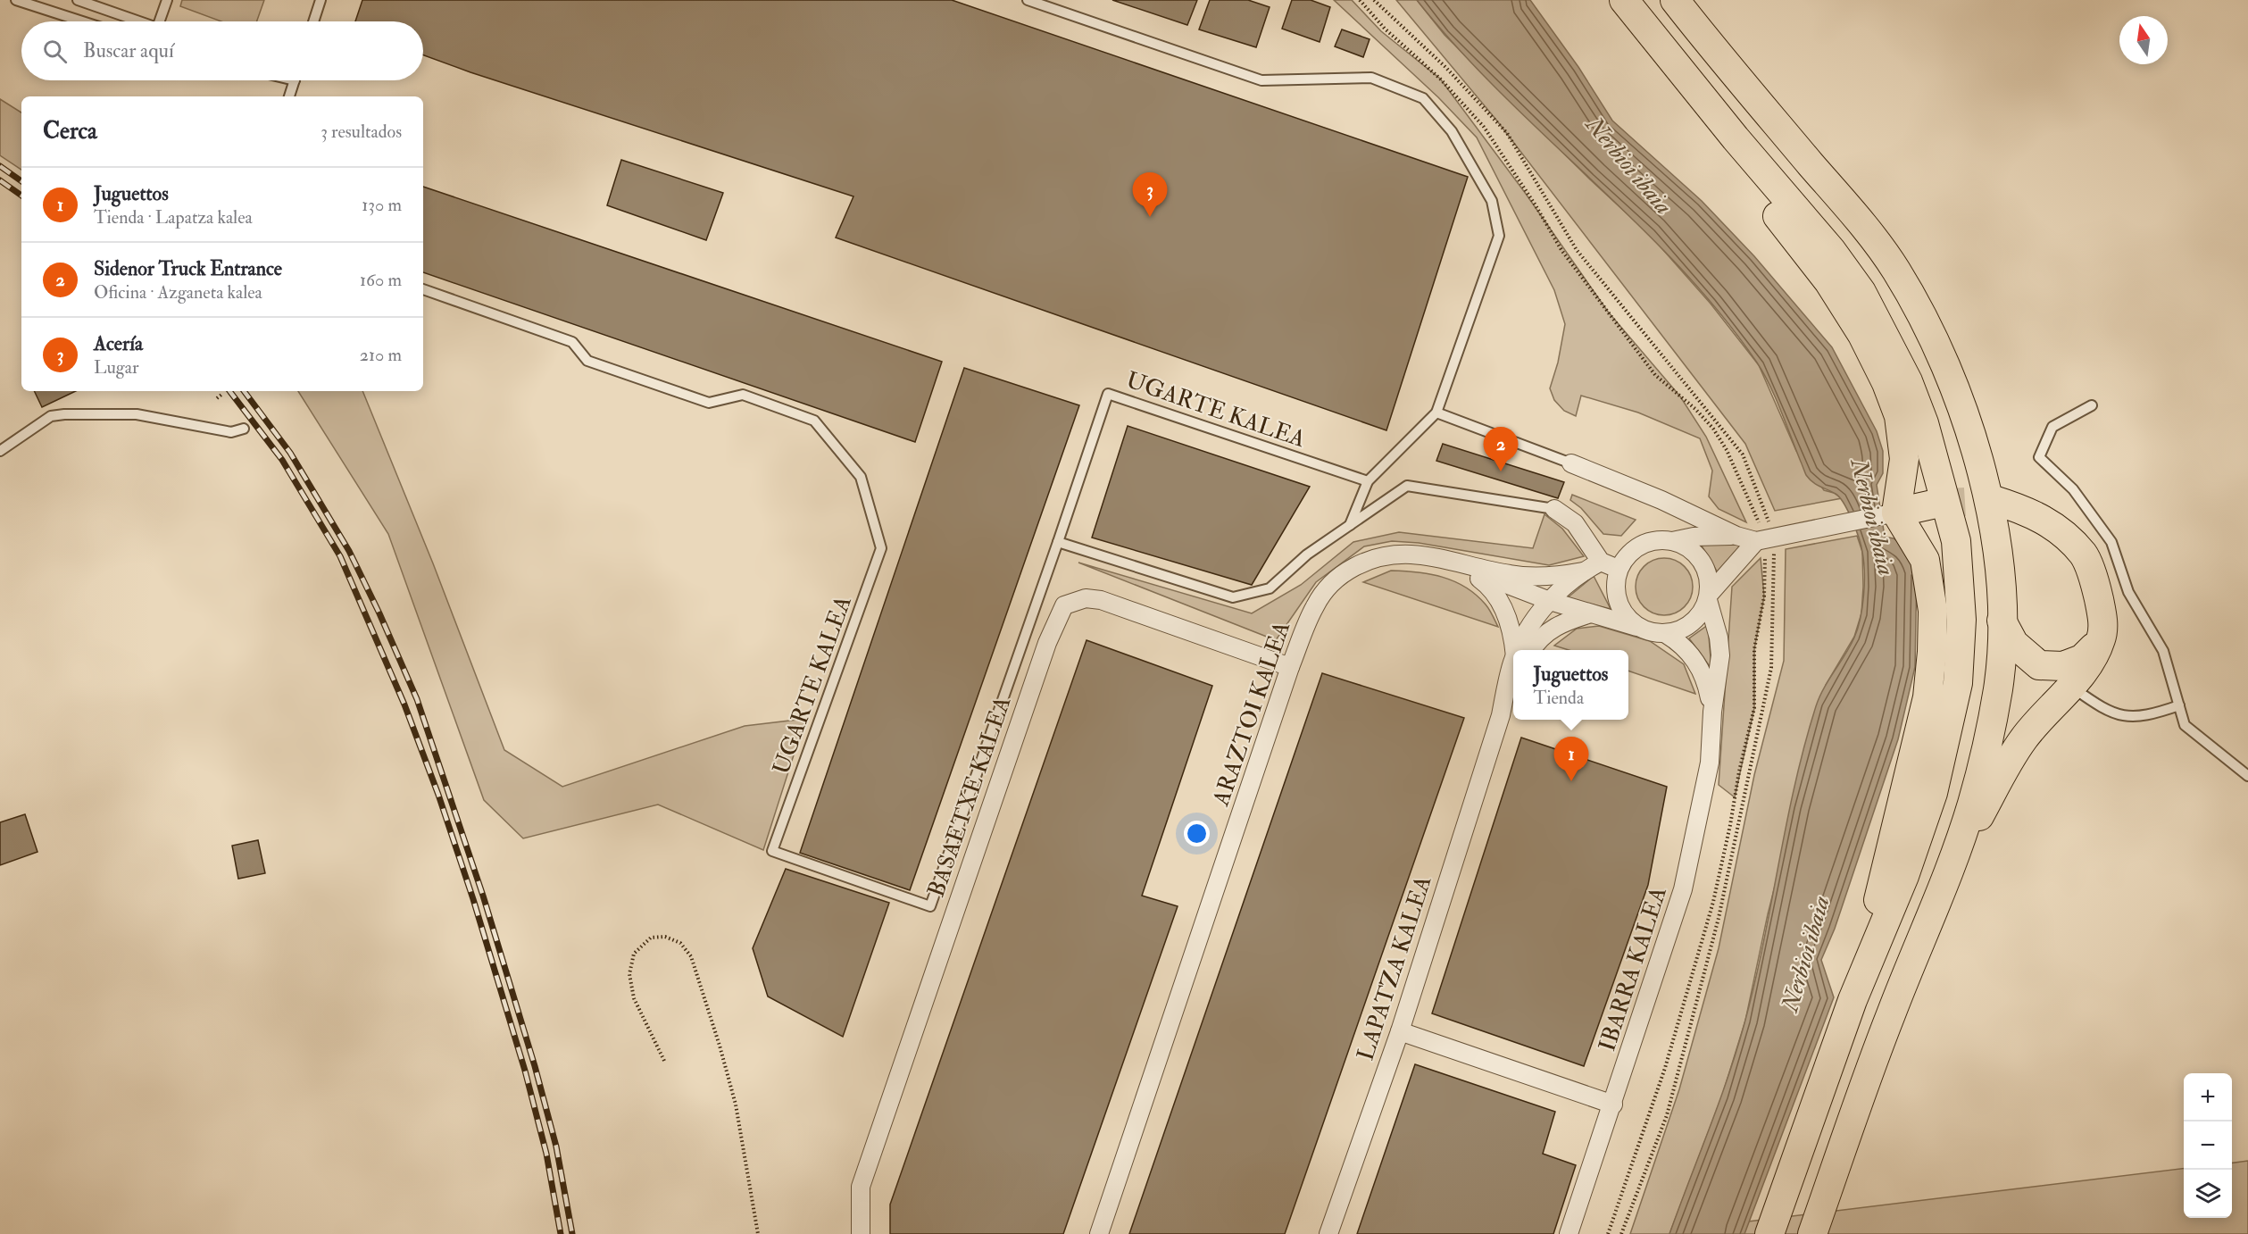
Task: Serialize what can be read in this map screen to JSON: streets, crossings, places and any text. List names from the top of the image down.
{
  "streets": {
    "street": [
      "ARAZTOI KALEA",
      "BASAETXE KALEA",
      "LAPATZA KALEA",
      "IBARRA KALEA"
    ],
    "lane": ["UGARTE KALEA"]
  },
  "crossings": [
    ["ARAZTOI KALEA", "BASAETXE KALEA"]
  ],
  "water": ["Nerbioi ibaia"],
  "north": "top",
  "page": {
    "search": "Buscar aquí",
    "heading": ["Cerca", "3 resultados"],
    "list": [
      {
        "mark": "1",
        "name": "Juguettos",
        "note": "Tienda · Lapatza kalea",
        "value": "130 m"
      },
      {
        "mark": "2",
        "name": "Sidenor Truck Entrance",
        "note": "Oficina · Azganeta kalea",
        "value": "160 m"
      },
      {
        "mark": "3",
        "name": "Acería",
        "note": "Lugar",
        "value": "210 m"
      }
    ],
    "pins": ["3", "2", "1"],
    "popup": ["Juguettos", "Tienda"],
    "map_buttons": ["+", "−"]
  }
}
